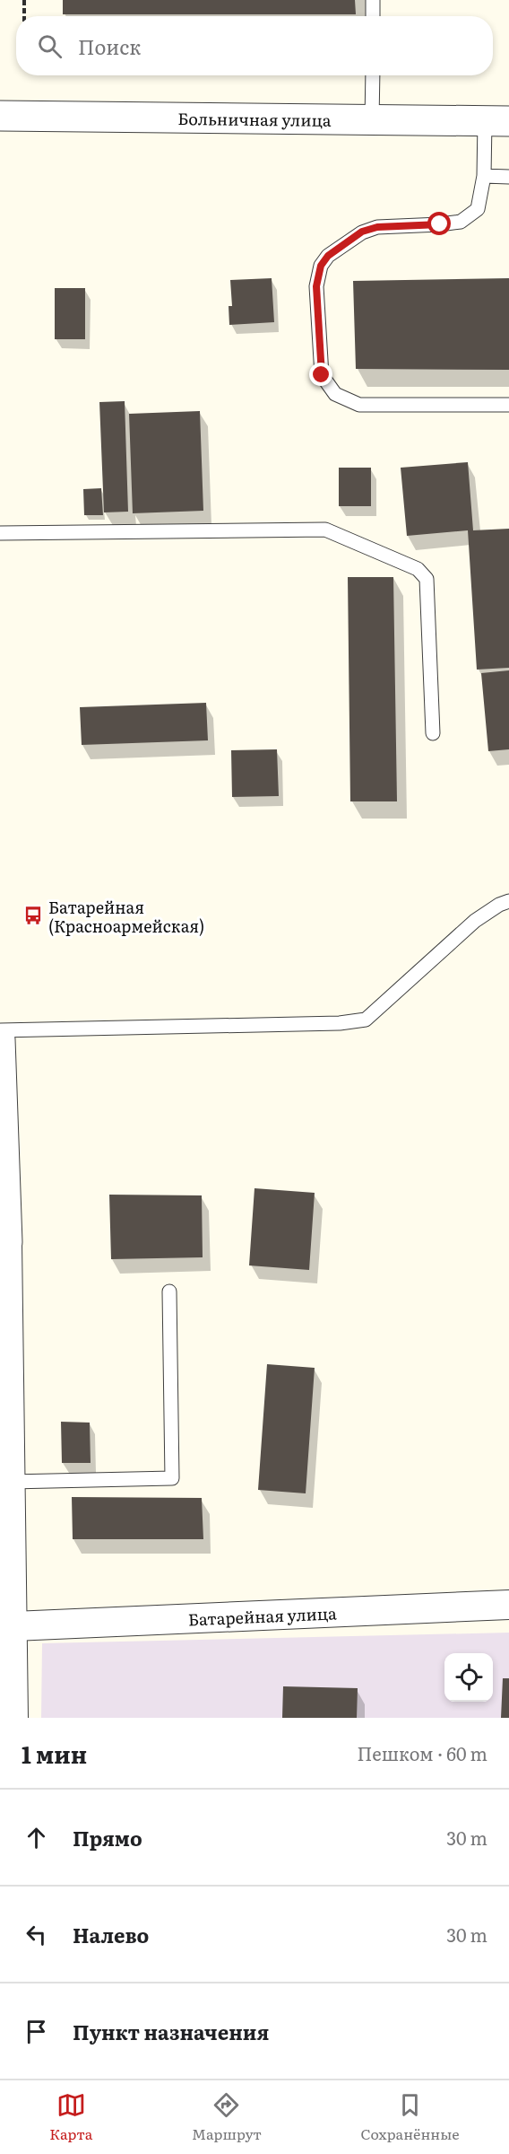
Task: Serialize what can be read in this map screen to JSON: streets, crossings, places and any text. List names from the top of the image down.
{
  "streets": {
    "street": ["Больничная улица", "Батарейная улица"]
  },
  "places": {
    "bus stop": ["Батарейная (Красноармейская)"]
  },
  "page": {
    "search": "Поиск",
    "heading": ["1 мин", "Пешком · 60 m"],
    "list": [
      ["Прямо", "30 m"],
      ["Налево", "30 m"],
      "Пункт назначения"
    ],
    "nav": ["Карта", "Маршрут", "Сохранённые"]
  }
}
